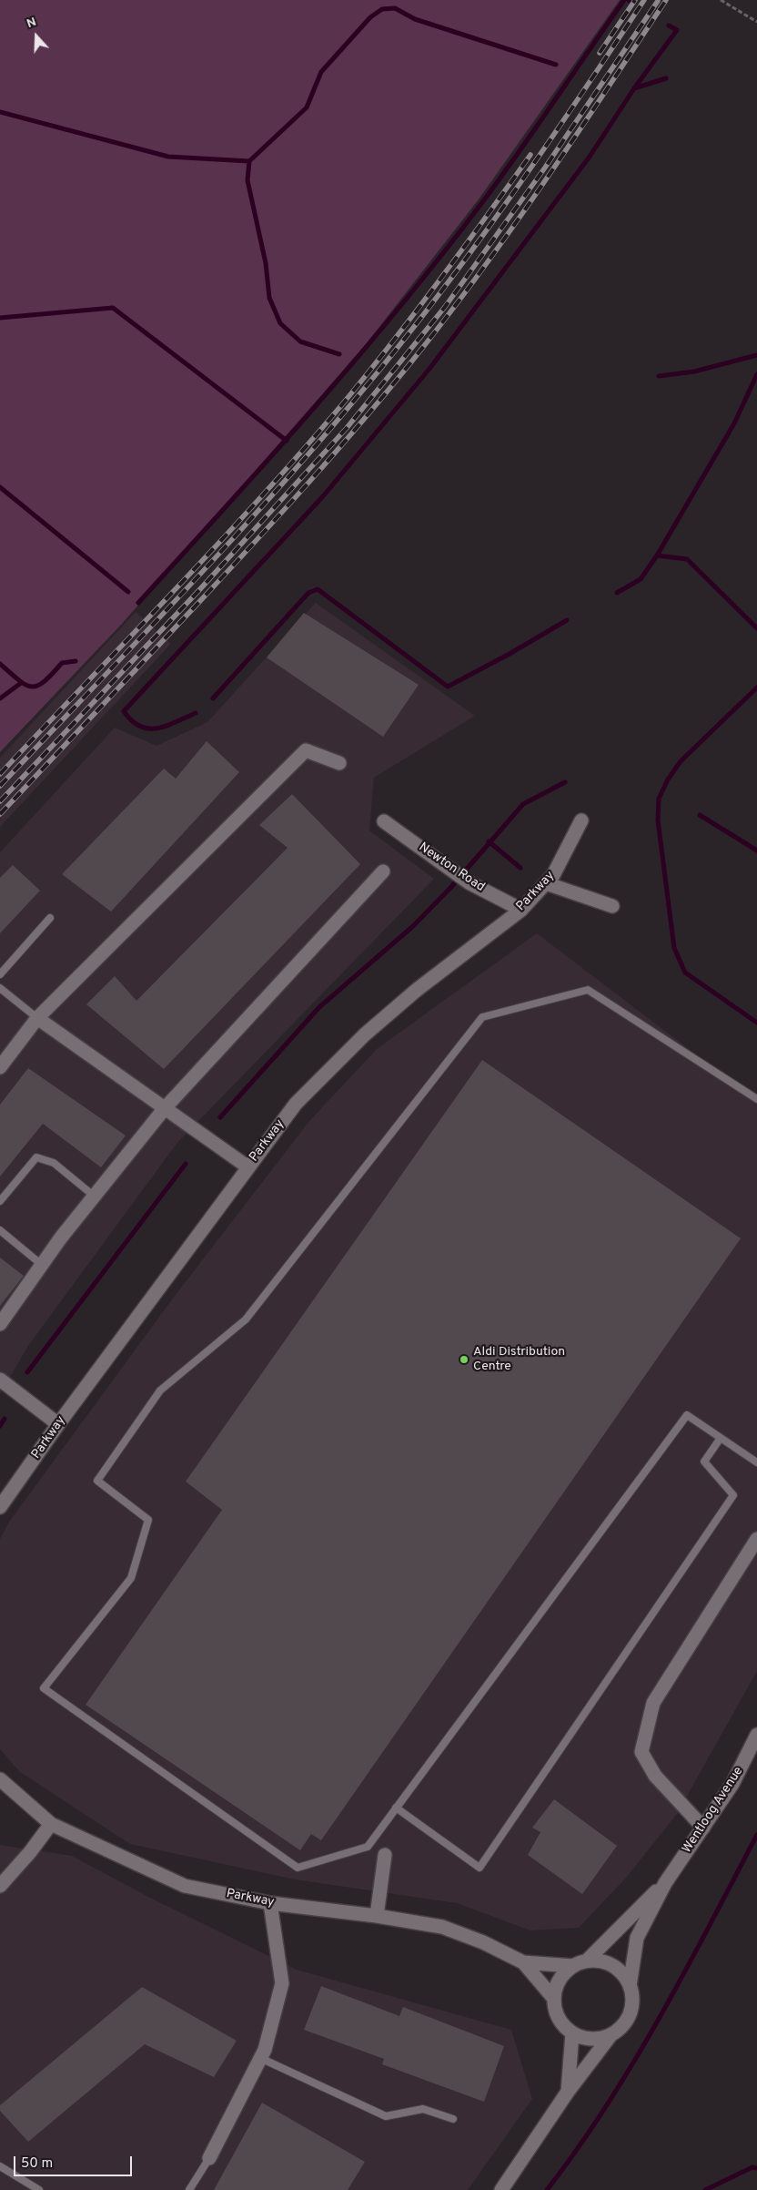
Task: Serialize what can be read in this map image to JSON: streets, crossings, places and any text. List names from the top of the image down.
{
  "streets": {
    "street": ["Newton Road", "Parkway", "Wentloog Avenue"]
  },
  "crossings": [
    ["Newton Road", "Parkway"],
    ["Parkway", "Wentloog Avenue"]
  ],
  "places": ["Aldi Distribution Centre"],
  "scale_bar": "50 m",
  "north": "top"
}
